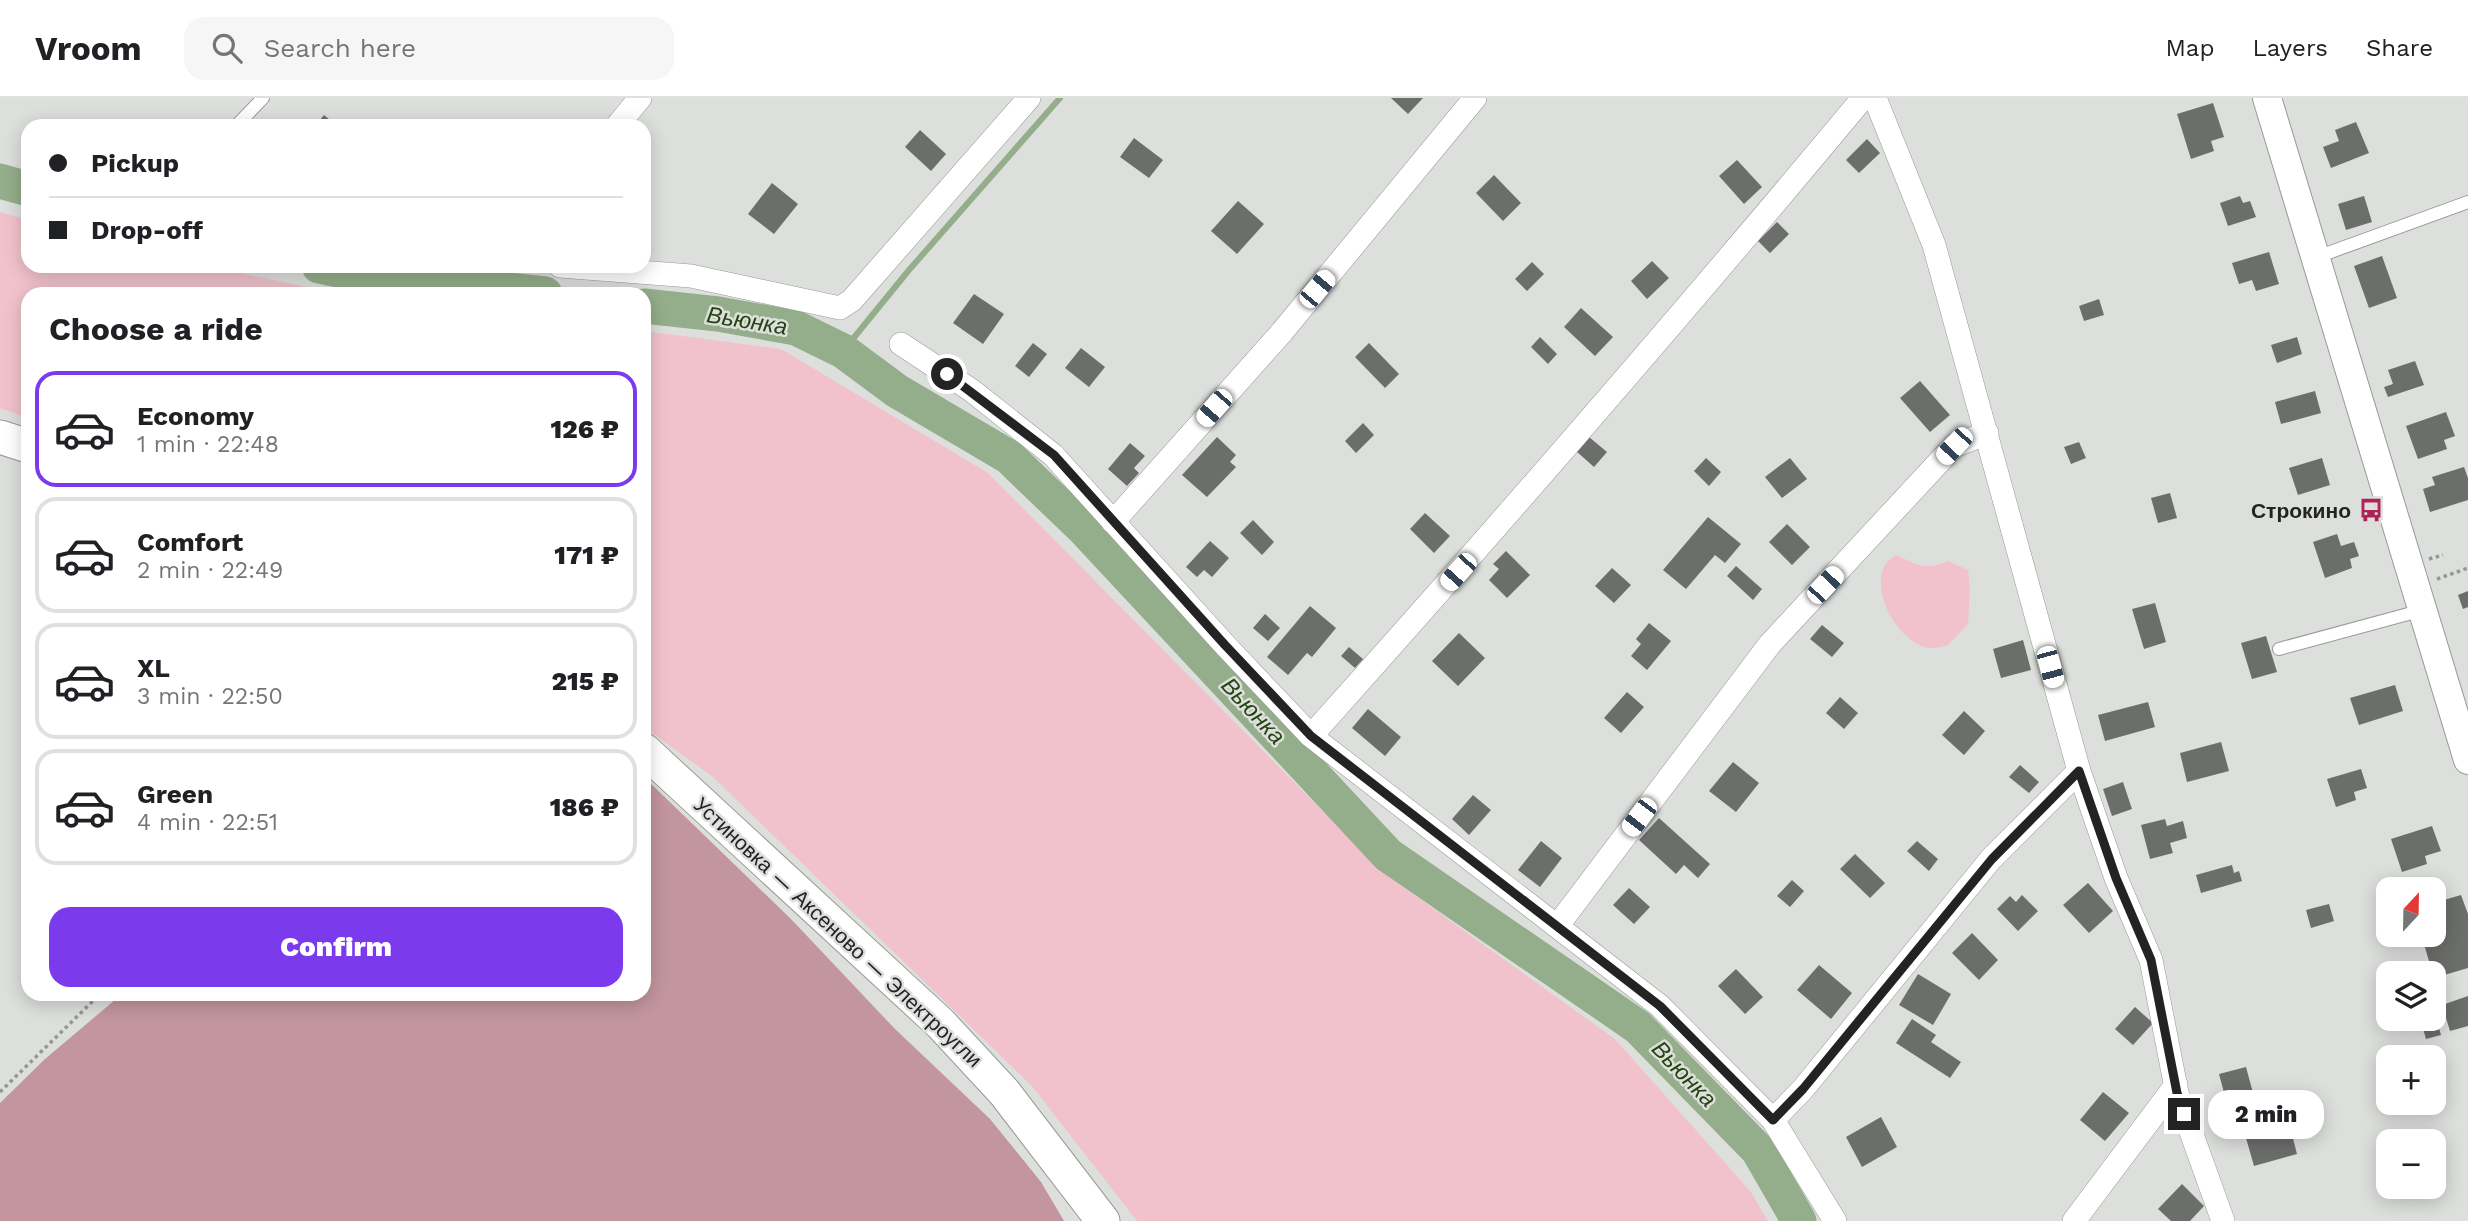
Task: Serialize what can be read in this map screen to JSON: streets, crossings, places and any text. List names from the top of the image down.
{
  "streets": {
    "main road": ["Устиновка — Аксеново — Электроугли"]
  },
  "water": ["Вьюнка"],
  "places": {
    "bus stop": ["Строкино"]
  },
  "north": "top",
  "page": {
    "header": "Vroom",
    "search": "Search here",
    "nav": ["Map", "Layers", "Share"],
    "banner": ["Pickup", "Drop-off"],
    "heading": "Choose a ride",
    "list": [
      {
        "name": "Economy",
        "note": "1 min · 22:48",
        "value": "126 ₽"
      },
      {
        "name": "Comfort",
        "note": "2 min · 22:49",
        "value": "171 ₽"
      },
      {
        "name": "XL",
        "note": "3 min · 22:50",
        "value": "215 ₽"
      },
      {
        "name": "Green",
        "note": "4 min · 22:51",
        "value": "186 ₽"
      }
    ],
    "map_buttons": ["+", "−"],
    "buttons": "Confirm",
    "bubble": "2 min"
  }
}
